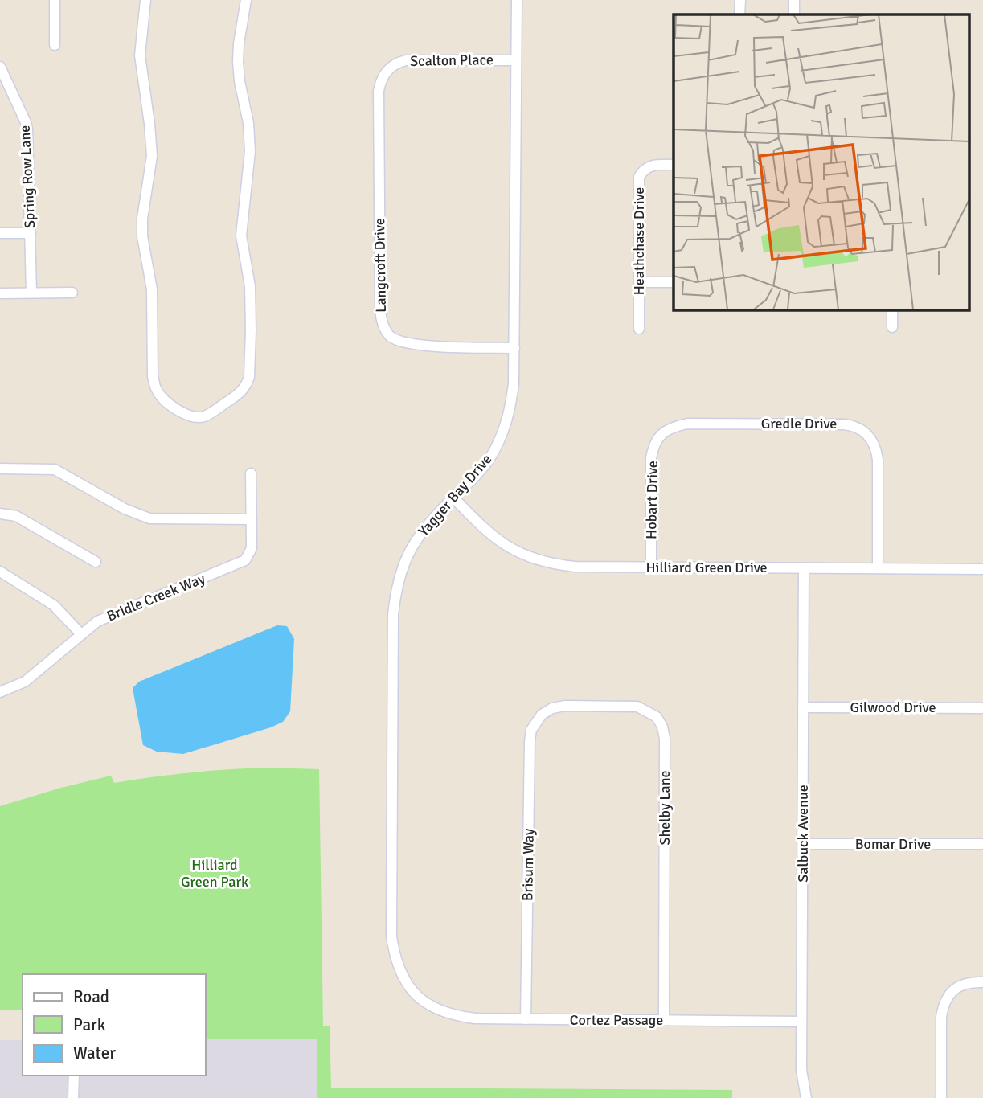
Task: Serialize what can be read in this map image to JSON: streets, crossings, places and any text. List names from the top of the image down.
{
  "streets": {
    "street": [
      "Scalton Place",
      "Spring Row Lane",
      "Heathchase Drive",
      "Langcroft Drive",
      "Gredle Drive",
      "Yagger Bay Drive",
      "Hobart Drive",
      "Hilliard Green Drive",
      "Bridle Creek Way",
      "Gilwood Drive",
      "Shelby Lane",
      "Salbuck Avenue",
      "Bomar Drive",
      "Brisum Way",
      "Cortez Passage"
    ]
  },
  "crossings": [
    ["Scalton Place", "Langcroft Drive"],
    ["Scalton Place", "Yagger Bay Drive"],
    ["Langcroft Drive", "Yagger Bay Drive"],
    ["Gredle Drive", "Hobart Drive"],
    ["Gredle Drive", "Hilliard Green Drive"],
    ["Yagger Bay Drive", "Hilliard Green Drive"],
    ["Yagger Bay Drive", "Cortez Passage"],
    ["Hobart Drive", "Hilliard Green Drive"],
    ["Hilliard Green Drive", "Salbuck Avenue"],
    ["Gilwood Drive", "Salbuck Avenue"],
    ["Shelby Lane", "Brisum Way"],
    ["Shelby Lane", "Cortez Passage"],
    ["Salbuck Avenue", "Bomar Drive"],
    ["Salbuck Avenue", "Cortez Passage"],
    ["Brisum Way", "Cortez Passage"]
  ],
  "parks": ["Hilliard Green Park"],
  "legend": ["Road", "Park", "Water"]
}
